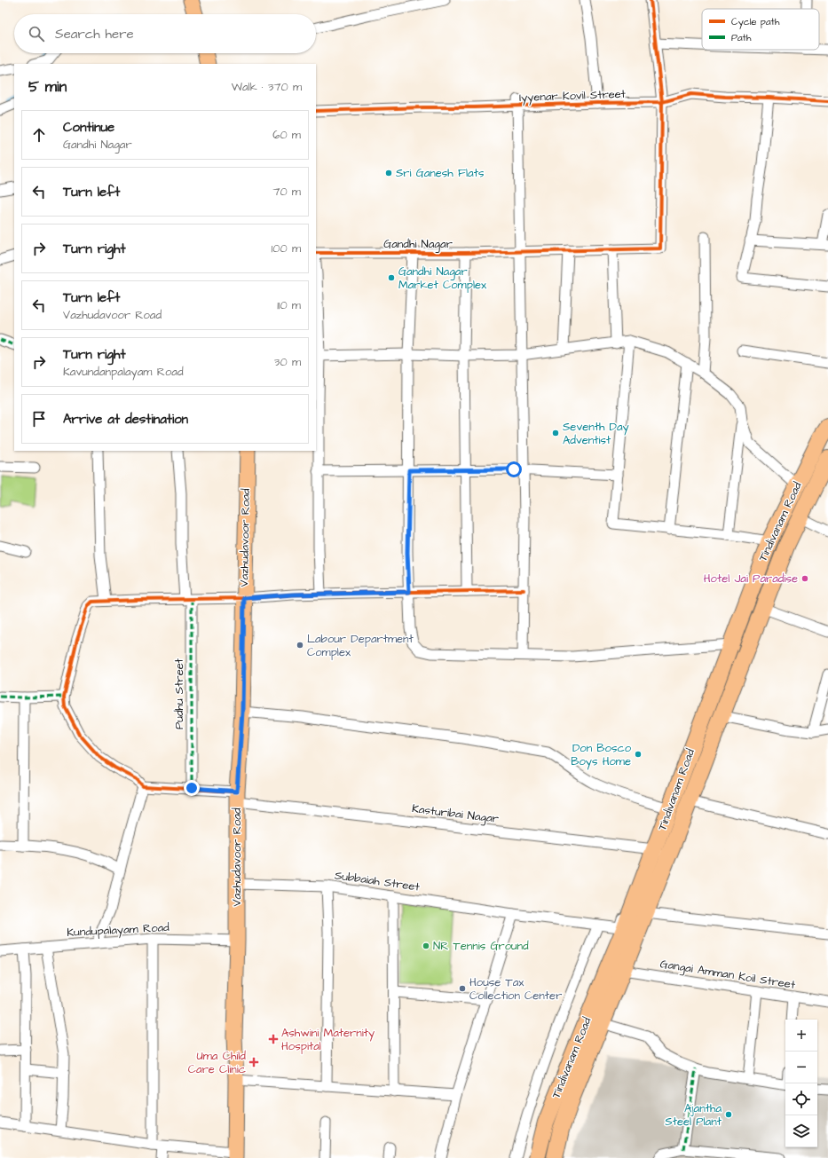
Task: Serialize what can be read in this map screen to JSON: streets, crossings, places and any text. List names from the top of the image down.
{
  "streets": {
    "highway": ["Tindivanam Road"],
    "main road": ["Vazhudavoor Road"],
    "street": [
      "Iyyenar Kovil Street",
      "Gandhi Nagar",
      "Pudhu Street",
      "Kasturibai Nagar",
      "Subbaiah Street",
      "Kundupalayam Road",
      "Gangai Amman Koil Street"
    ]
  },
  "crossings": [
    ["Iyyenar Kovil Street", "Gandhi Nagar"],
    ["Tindivanam Road", "Kasturibai Nagar"],
    ["Tindivanam Road", "Subbaiah Street"],
    ["Vazhudavoor Road", "Kasturibai Nagar"],
    ["Vazhudavoor Road", "Subbaiah Street"],
    ["Vazhudavoor Road", "Kundupalayam Road"],
    ["Pudhu Street", "Kasturibai Nagar"],
    ["Kasturibai Nagar", "Subbaiah Street"]
  ],
  "places": {
    "other": [
      "Sri Ganesh Flats",
      "Gandhi Nagar Market Complex",
      "Seventh Day Adventist",
      "Hotel Jai Paradise",
      "Labour Department Complex",
      "Don Bosco Boys Home",
      "NR Tennis Ground",
      "House Tax Collection Center",
      "Ajantha Steel Plant"
    ],
    "health": ["Ashwini Maternity Hospital", "Uma Child Care Clinic"]
  },
  "legend": ["Cycle path", "Path"],
  "page": {
    "search": "Search here",
    "heading": ["5 min", "Walk · 370 m"],
    "list": [
      ["Continue", "Gandhi Nagar", "60 m"],
      ["Turn left", "70 m"],
      ["Turn right", "100 m"],
      ["Turn left", "Vazhudavoor Road", "110 m"],
      ["Turn right", "Kavundanpalayam Road", "30 m"],
      "Arrive at destination"
    ],
    "map_buttons": ["+", "−"]
  }
}
